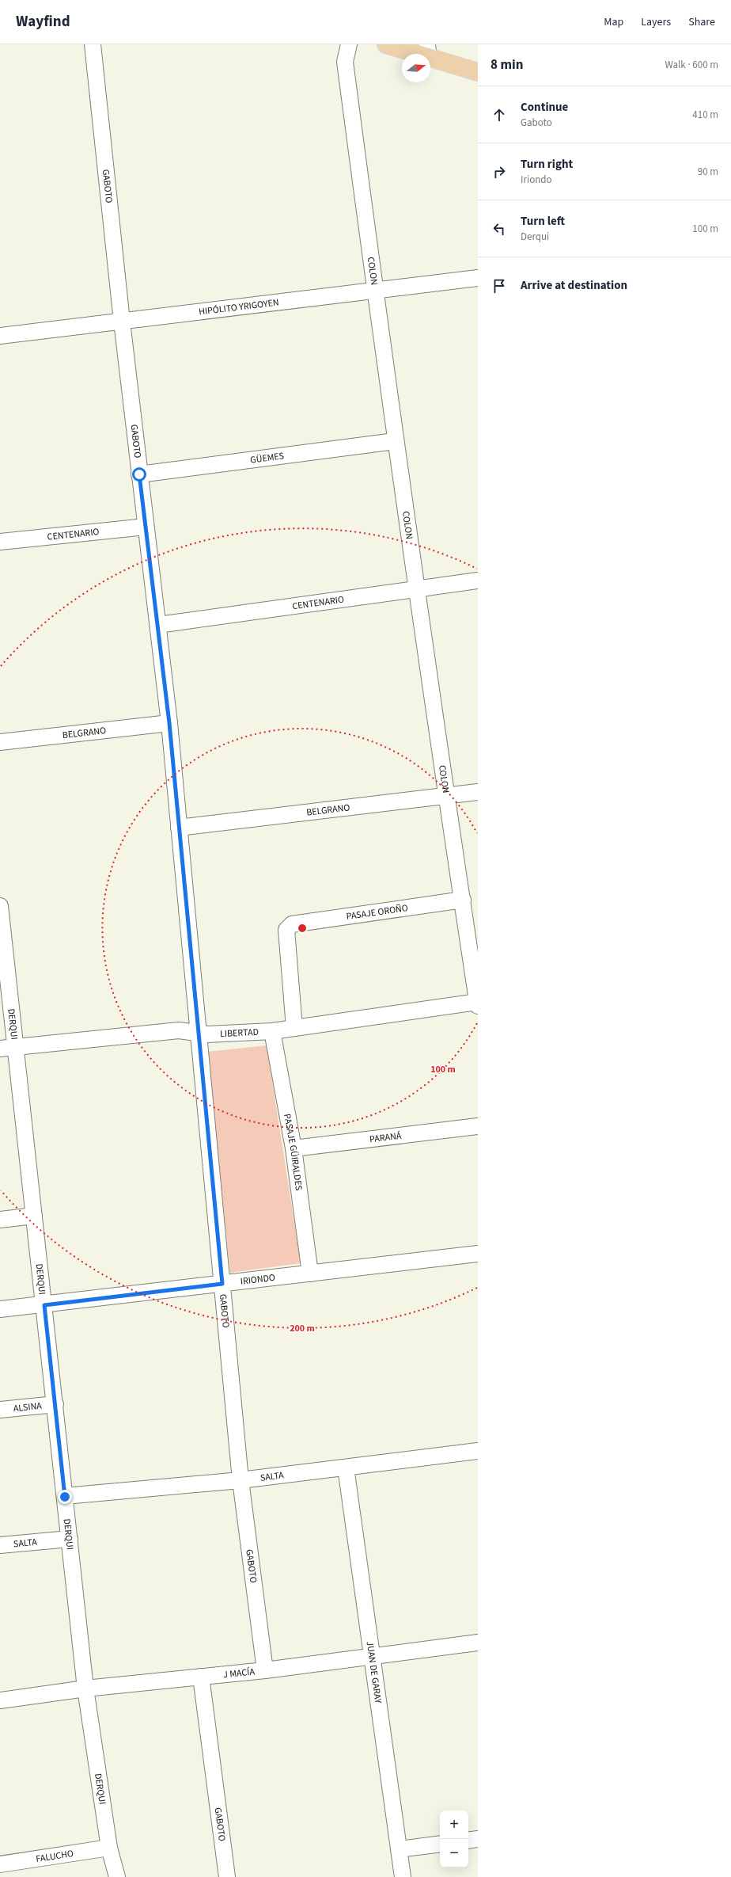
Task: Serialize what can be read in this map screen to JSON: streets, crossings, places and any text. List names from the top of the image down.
{
  "streets": {
    "street": [
      "GABOTO",
      "COLON",
      "HIPÓLITO YRIGOYEN",
      "GÜEMES",
      "CENTENARIO",
      "BELGRANO",
      "PASAJE OROÑO",
      "DERQUI",
      "LIBERTAD",
      "PARANÁ",
      "PASAJE GÜIRALDES",
      "IRIONDO",
      "ALSINA",
      "SALTA",
      "J MACÍA",
      "JUAN DE GARAY",
      "FALUCHO"
    ]
  },
  "crossings": [
    ["GABOTO", "HIPÓLITO YRIGOYEN"],
    ["GABOTO", "GÜEMES"],
    ["GABOTO", "CENTENARIO"],
    ["GABOTO", "BELGRANO"],
    ["GABOTO", "LIBERTAD"],
    ["GABOTO", "IRIONDO"],
    ["GABOTO", "SALTA"],
    ["GABOTO", "J MACÍA"],
    ["COLON", "HIPÓLITO YRIGOYEN"],
    ["COLON", "GÜEMES"],
    ["COLON", "CENTENARIO"],
    ["COLON", "BELGRANO"],
    ["COLON", "PASAJE OROÑO"],
    ["COLON", "LIBERTAD"],
    ["PASAJE OROÑO", "LIBERTAD"],
    ["DERQUI", "LIBERTAD"],
    ["DERQUI", "IRIONDO"],
    ["DERQUI", "ALSINA"],
    ["DERQUI", "SALTA"],
    ["DERQUI", "J MACÍA"],
    ["DERQUI", "FALUCHO"],
    ["LIBERTAD", "PASAJE GÜIRALDES"],
    ["PARANÁ", "PASAJE GÜIRALDES"],
    ["PASAJE GÜIRALDES", "IRIONDO"],
    ["SALTA", "JUAN DE GARAY"],
    ["J MACÍA", "JUAN DE GARAY"]
  ],
  "north": "right",
  "page": {
    "header": "Wayfind",
    "nav": ["Map", "Layers", "Share"],
    "heading": ["8 min", "Walk · 600 m"],
    "list": [
      ["Continue", "Gaboto", "410 m"],
      ["Turn right", "Iriondo", "90 m"],
      ["Turn left", "Derqui", "100 m"],
      "Arrive at destination"
    ],
    "map_buttons": ["+", "−"]
  },
  "rings": ["100 m", "200 m"]
}
